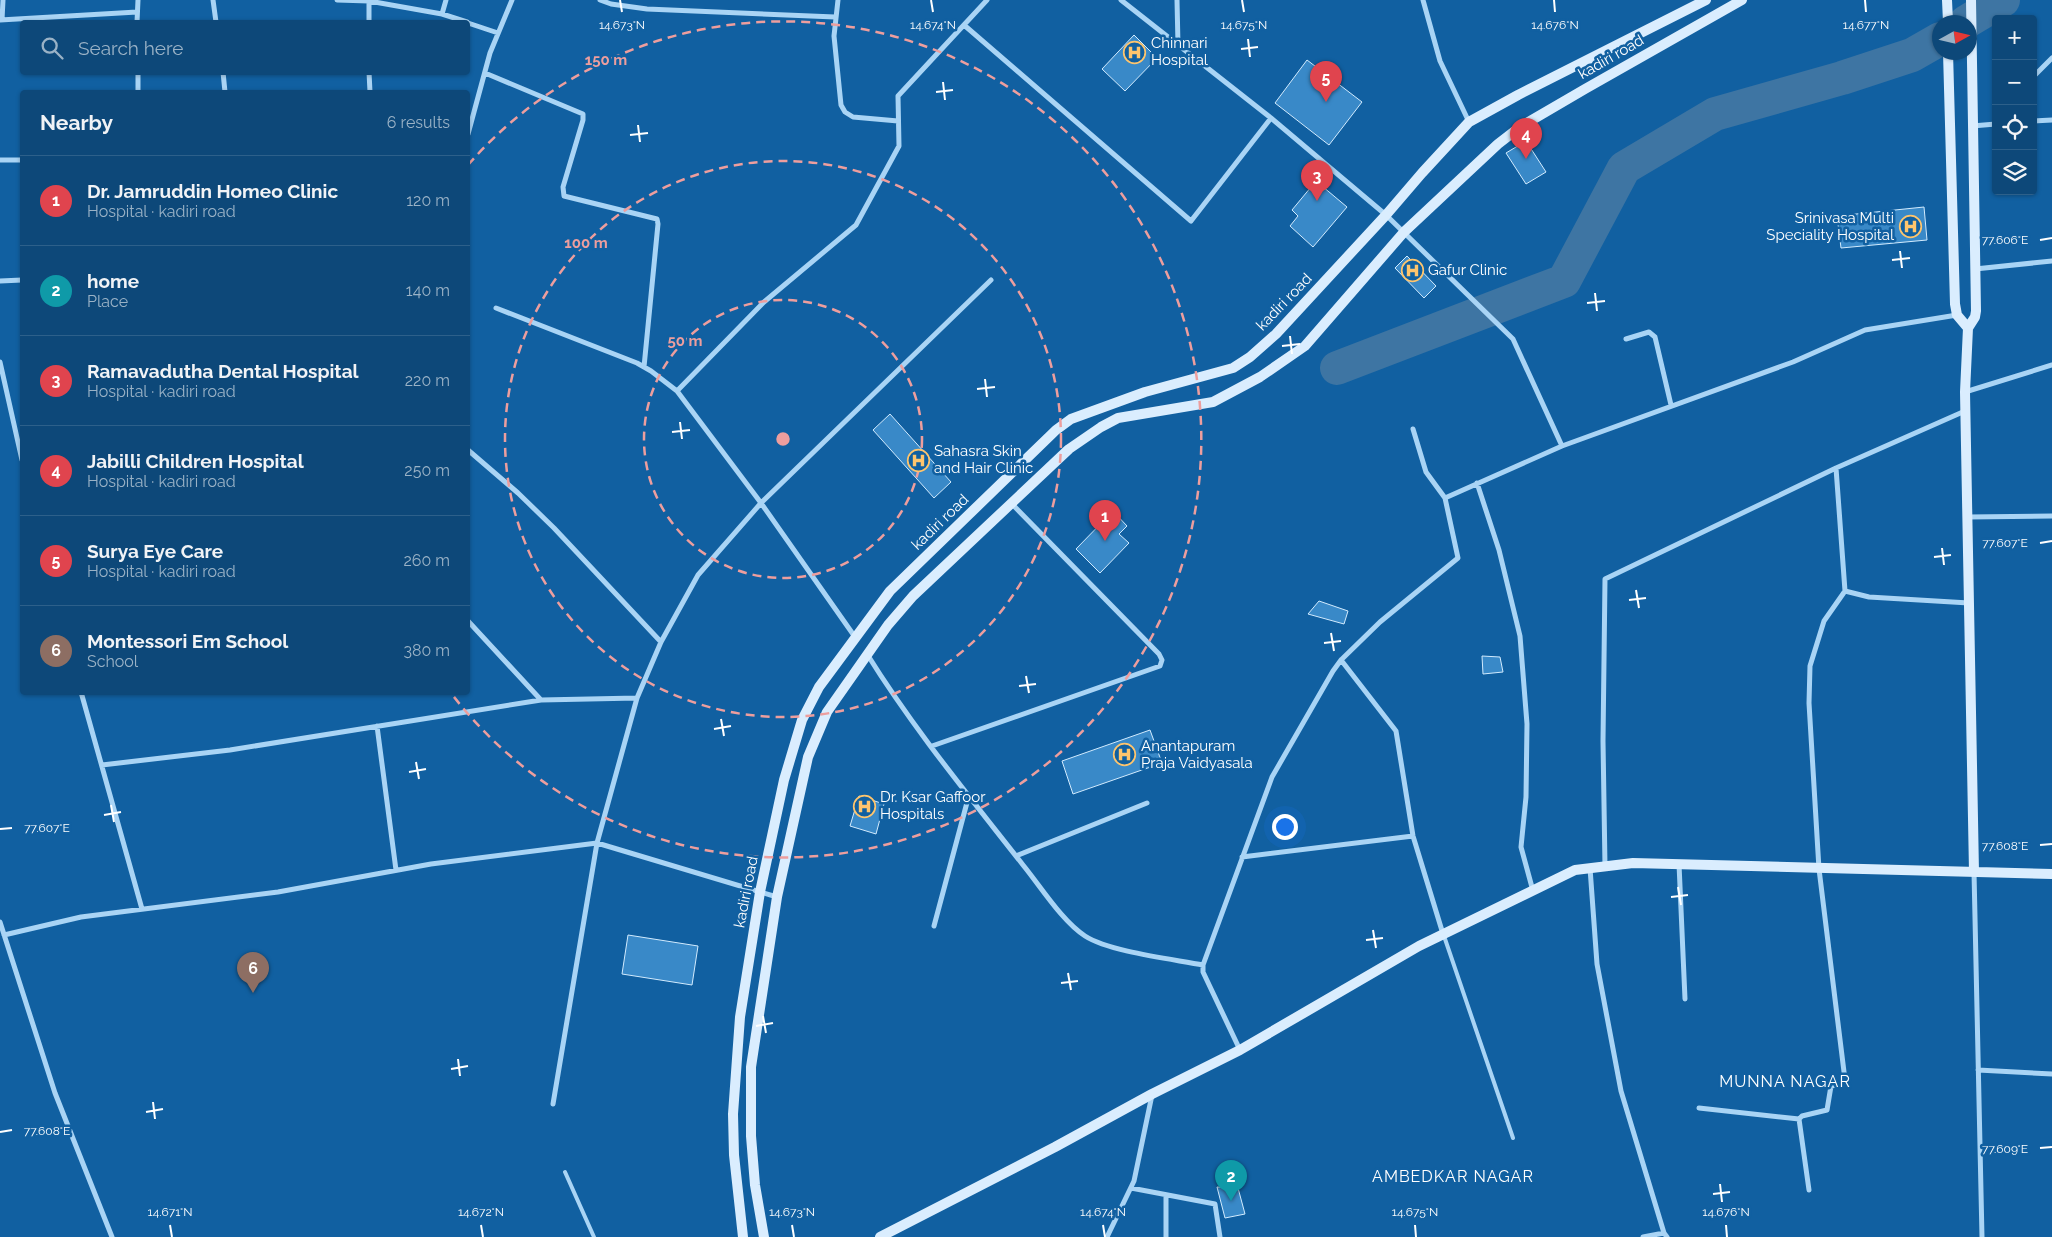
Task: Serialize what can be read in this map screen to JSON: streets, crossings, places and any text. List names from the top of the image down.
{
  "streets": {
    "main road": ["kadiri road"]
  },
  "districts": ["MUNNA NAGAR", "AMBEDKAR NAGAR"],
  "places": {
    "hospital": [
      "Chinnari Hospital",
      "Srinivasa Multi Speciality Hospital",
      "Gafur Clinic",
      "Sahasra Skin and Hair Clinic",
      "Anantapuram Praja Vaidyasala",
      "Dr. Ksar Gaffoor Hospitals"
    ]
  },
  "north": "right",
  "page": {
    "map_buttons": ["+", "−"],
    "search": "Search here",
    "pins": [
      "5",
      "4",
      "3",
      "1",
      "6",
      "2"
    ],
    "heading": ["Nearby", "6 results"],
    "list": [
      {
        "mark": "1",
        "name": "Dr. Jamruddin Homeo Clinic",
        "note": "Hospital · kadiri road",
        "value": "120 m"
      },
      {
        "mark": "2",
        "name": "home",
        "note": "Place",
        "value": "140 m"
      },
      {
        "mark": "3",
        "name": "Ramavadutha Dental Hospital",
        "note": "Hospital · kadiri road",
        "value": "220 m"
      },
      {
        "mark": "4",
        "name": "Jabilli Children Hospital",
        "note": "Hospital · kadiri road",
        "value": "250 m"
      },
      {
        "mark": "5",
        "name": "Surya Eye Care",
        "note": "Hospital · kadiri road",
        "value": "260 m"
      },
      {
        "mark": "6",
        "name": "Montessori Em School",
        "note": "School",
        "value": "380 m"
      }
    ]
  },
  "coordinates": [
    "14.673°N",
    "14.674°N",
    "14.675°N",
    "14.676°N",
    "14.677°N",
    "77.606°E",
    "77.607°E",
    "77.608°E",
    "77.609°E",
    "14.671°N",
    "14.672°N"
  ],
  "rings": ["150 m", "100 m", "50 m"]
}
